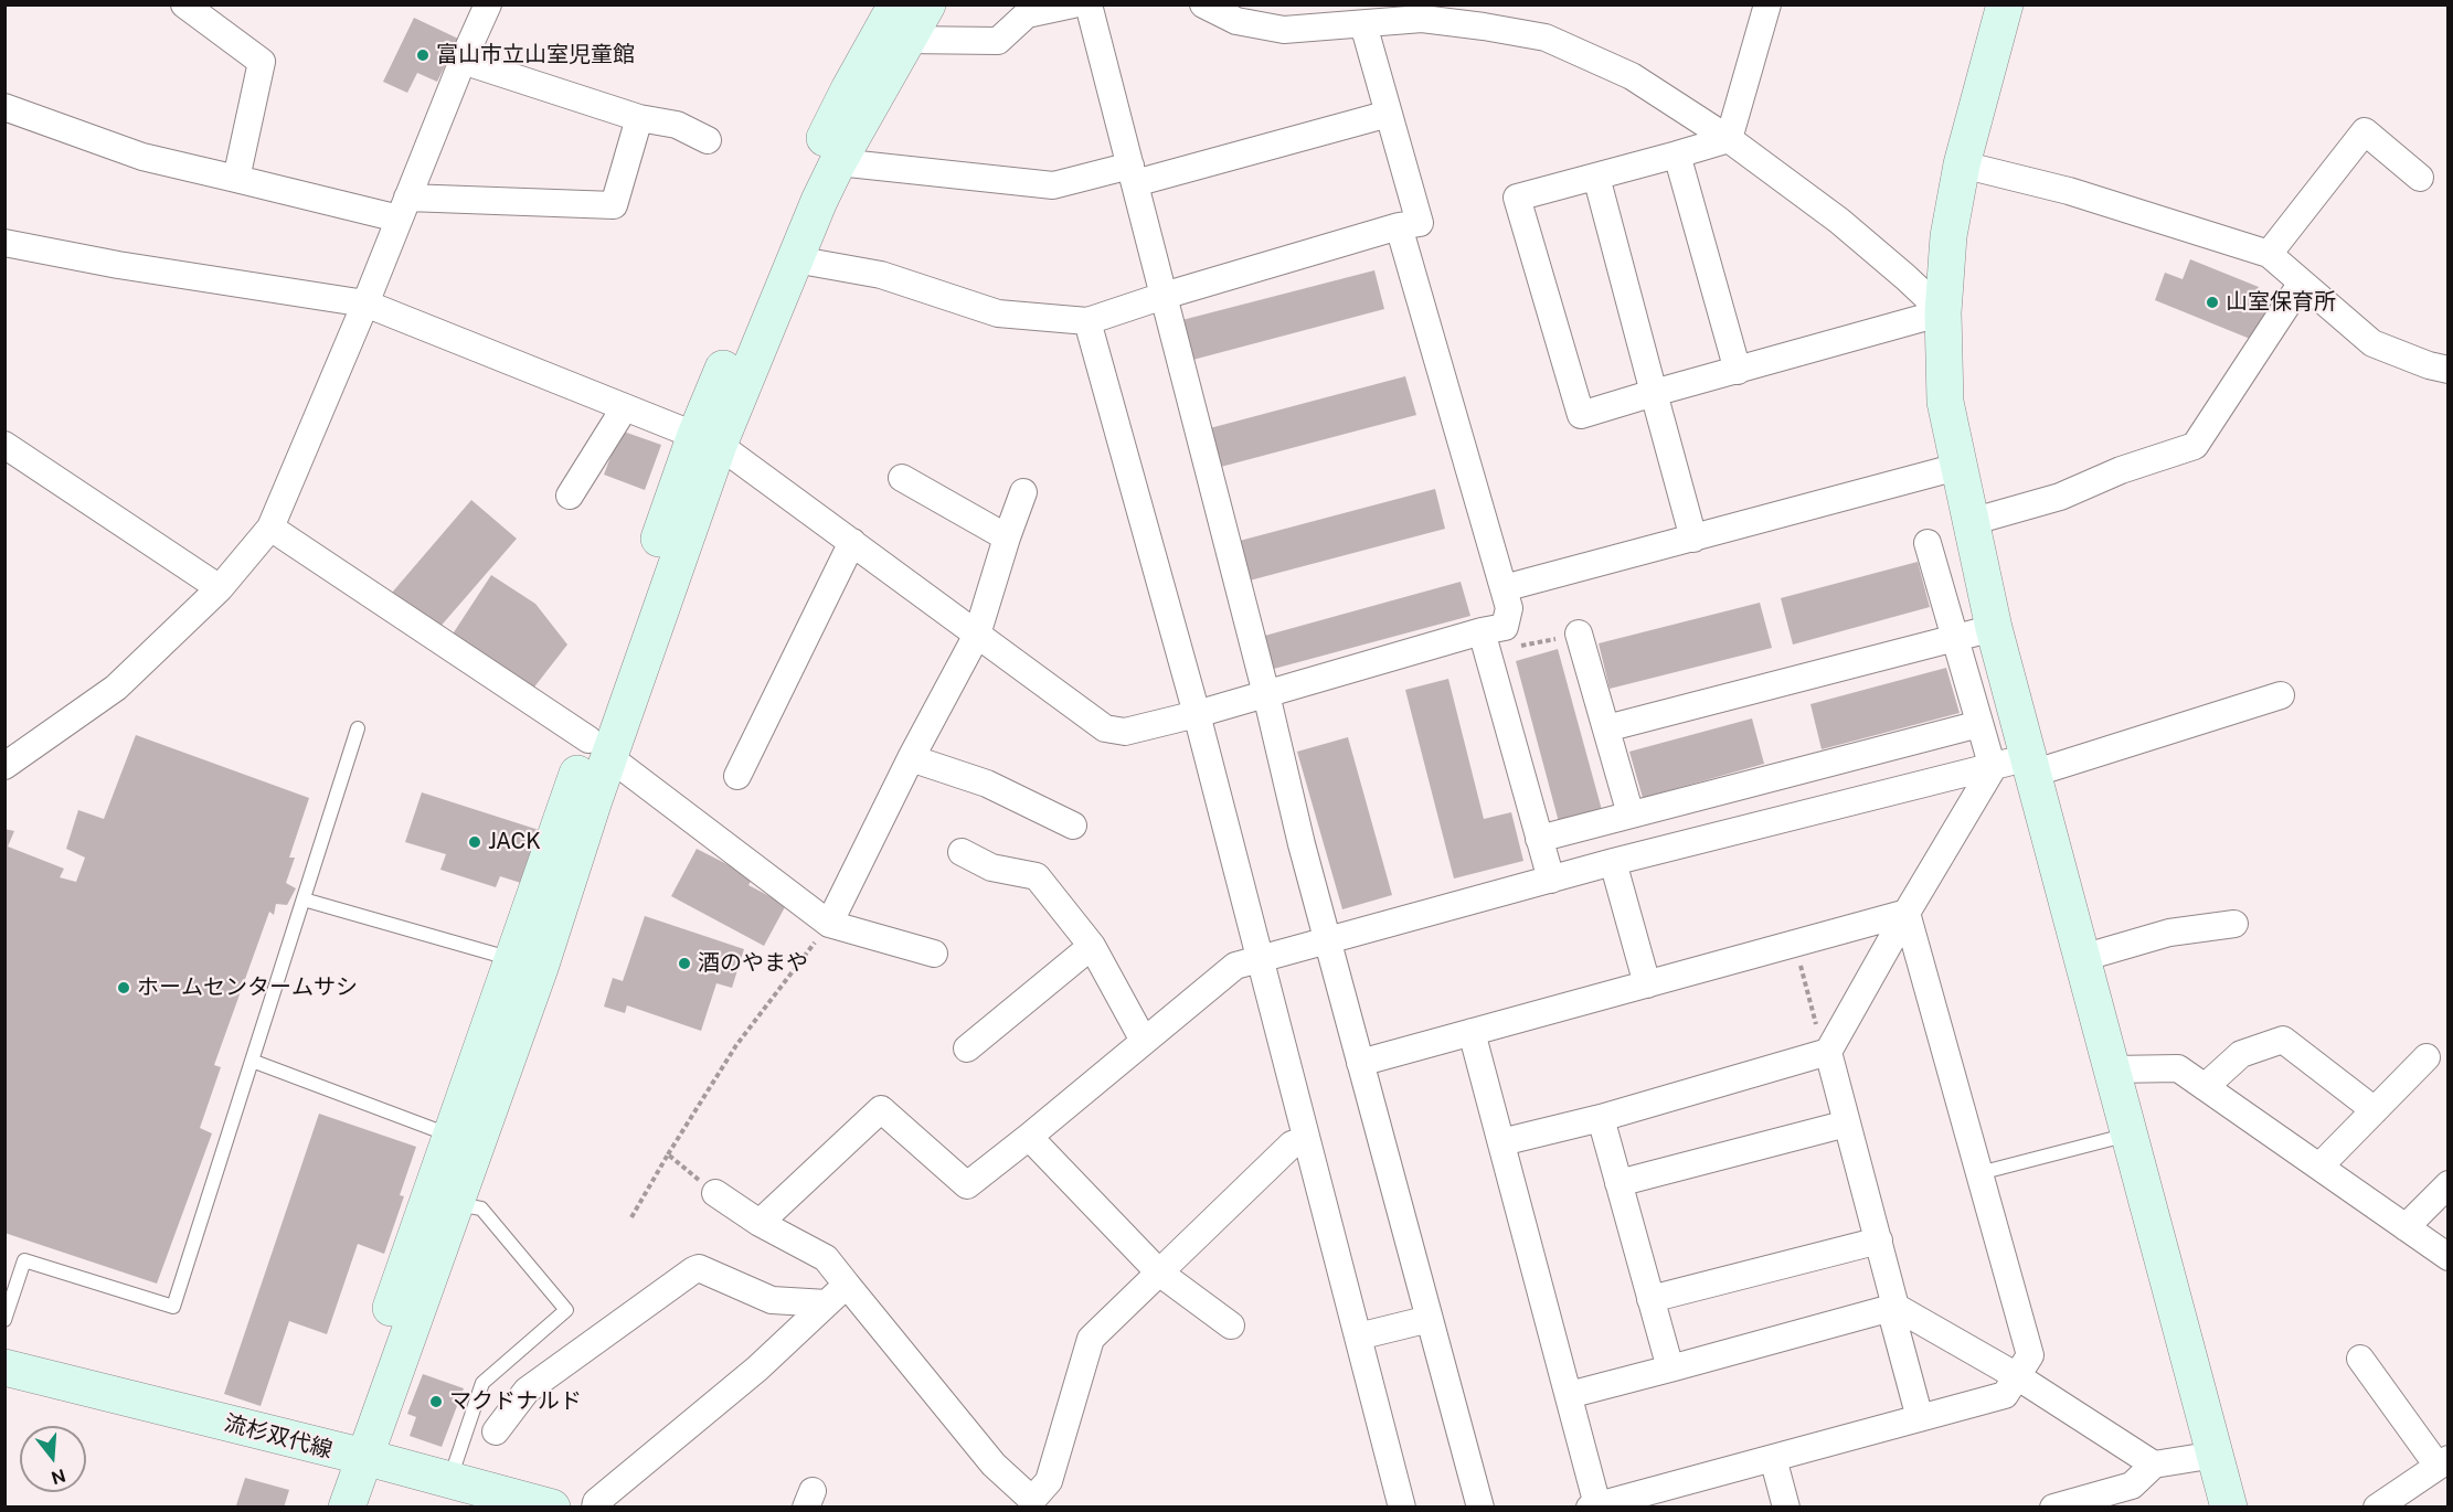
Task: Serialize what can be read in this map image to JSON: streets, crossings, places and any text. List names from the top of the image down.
{
  "streets": {
    "street": ["流杉双代線"]
  },
  "places": [
    "富山市立山室児童館",
    "山室保育所",
    "JACK",
    "酒のやまや",
    "ホームセンタームサシ",
    "マクドナルド"
  ],
  "north": "bottom"
}
